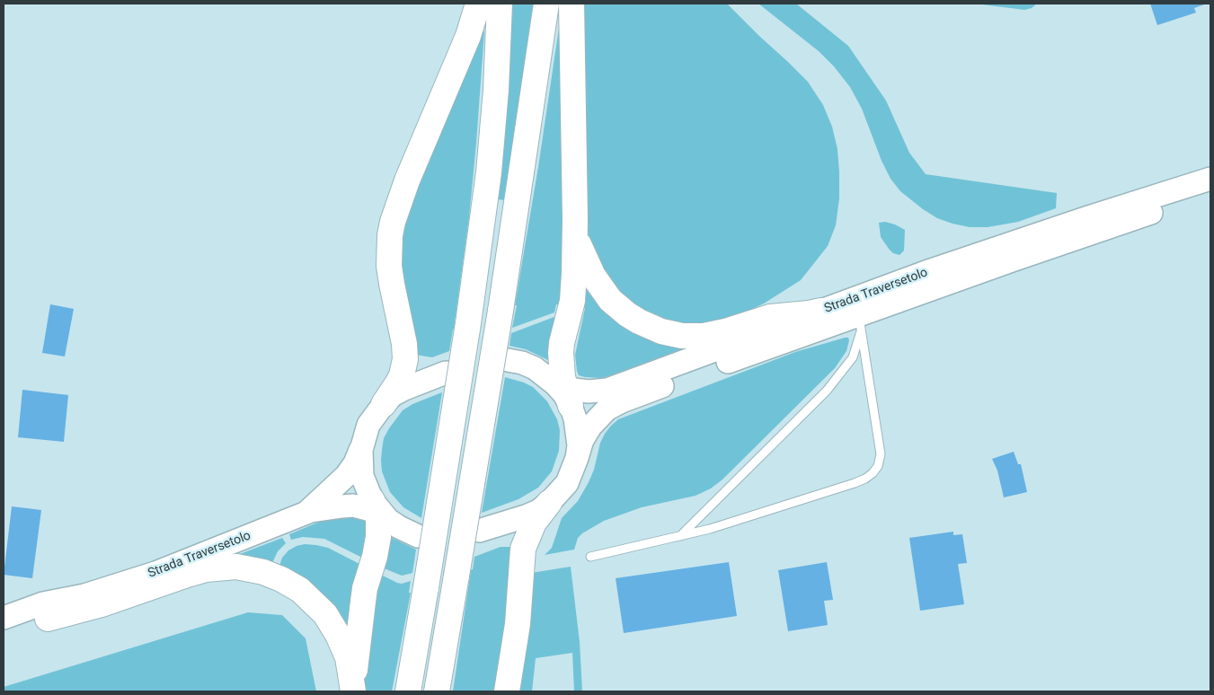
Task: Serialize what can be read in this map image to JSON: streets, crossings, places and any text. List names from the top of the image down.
{
  "streets": {
    "main road": ["Strada Traversetolo"]
  }
}
